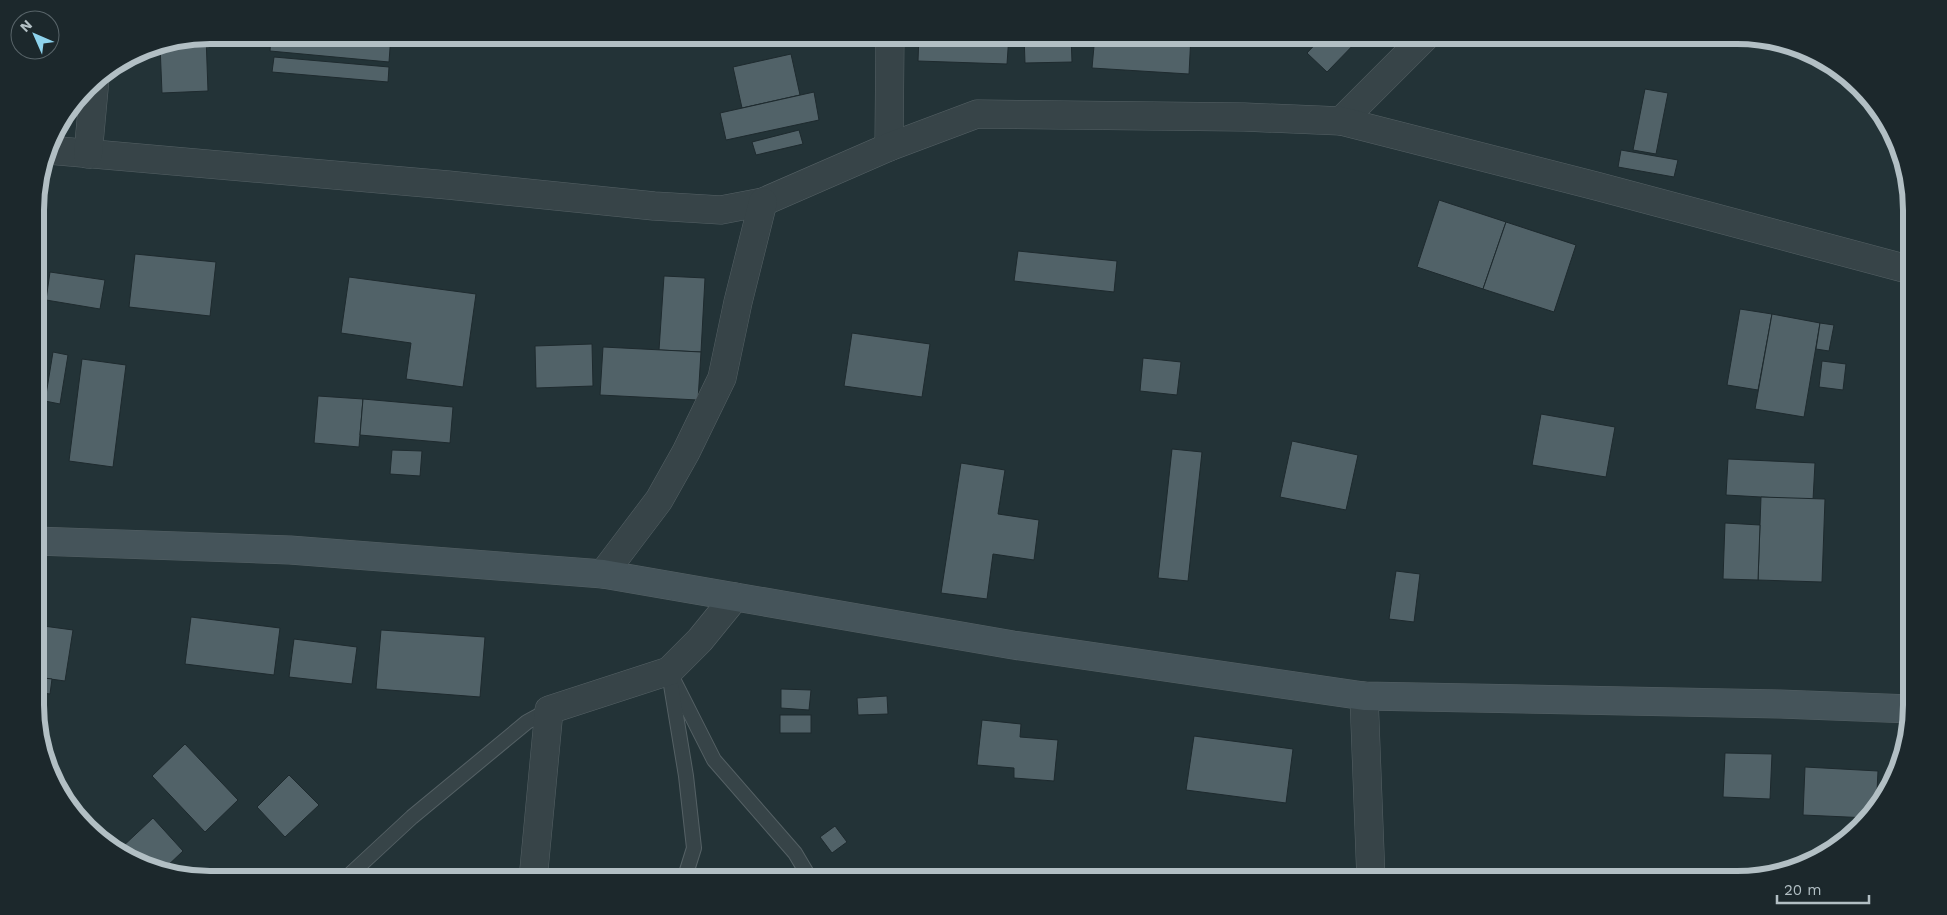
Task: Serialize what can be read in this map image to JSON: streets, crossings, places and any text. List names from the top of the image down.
{
  "scale_bar": "20 m",
  "north": "top left"
}
